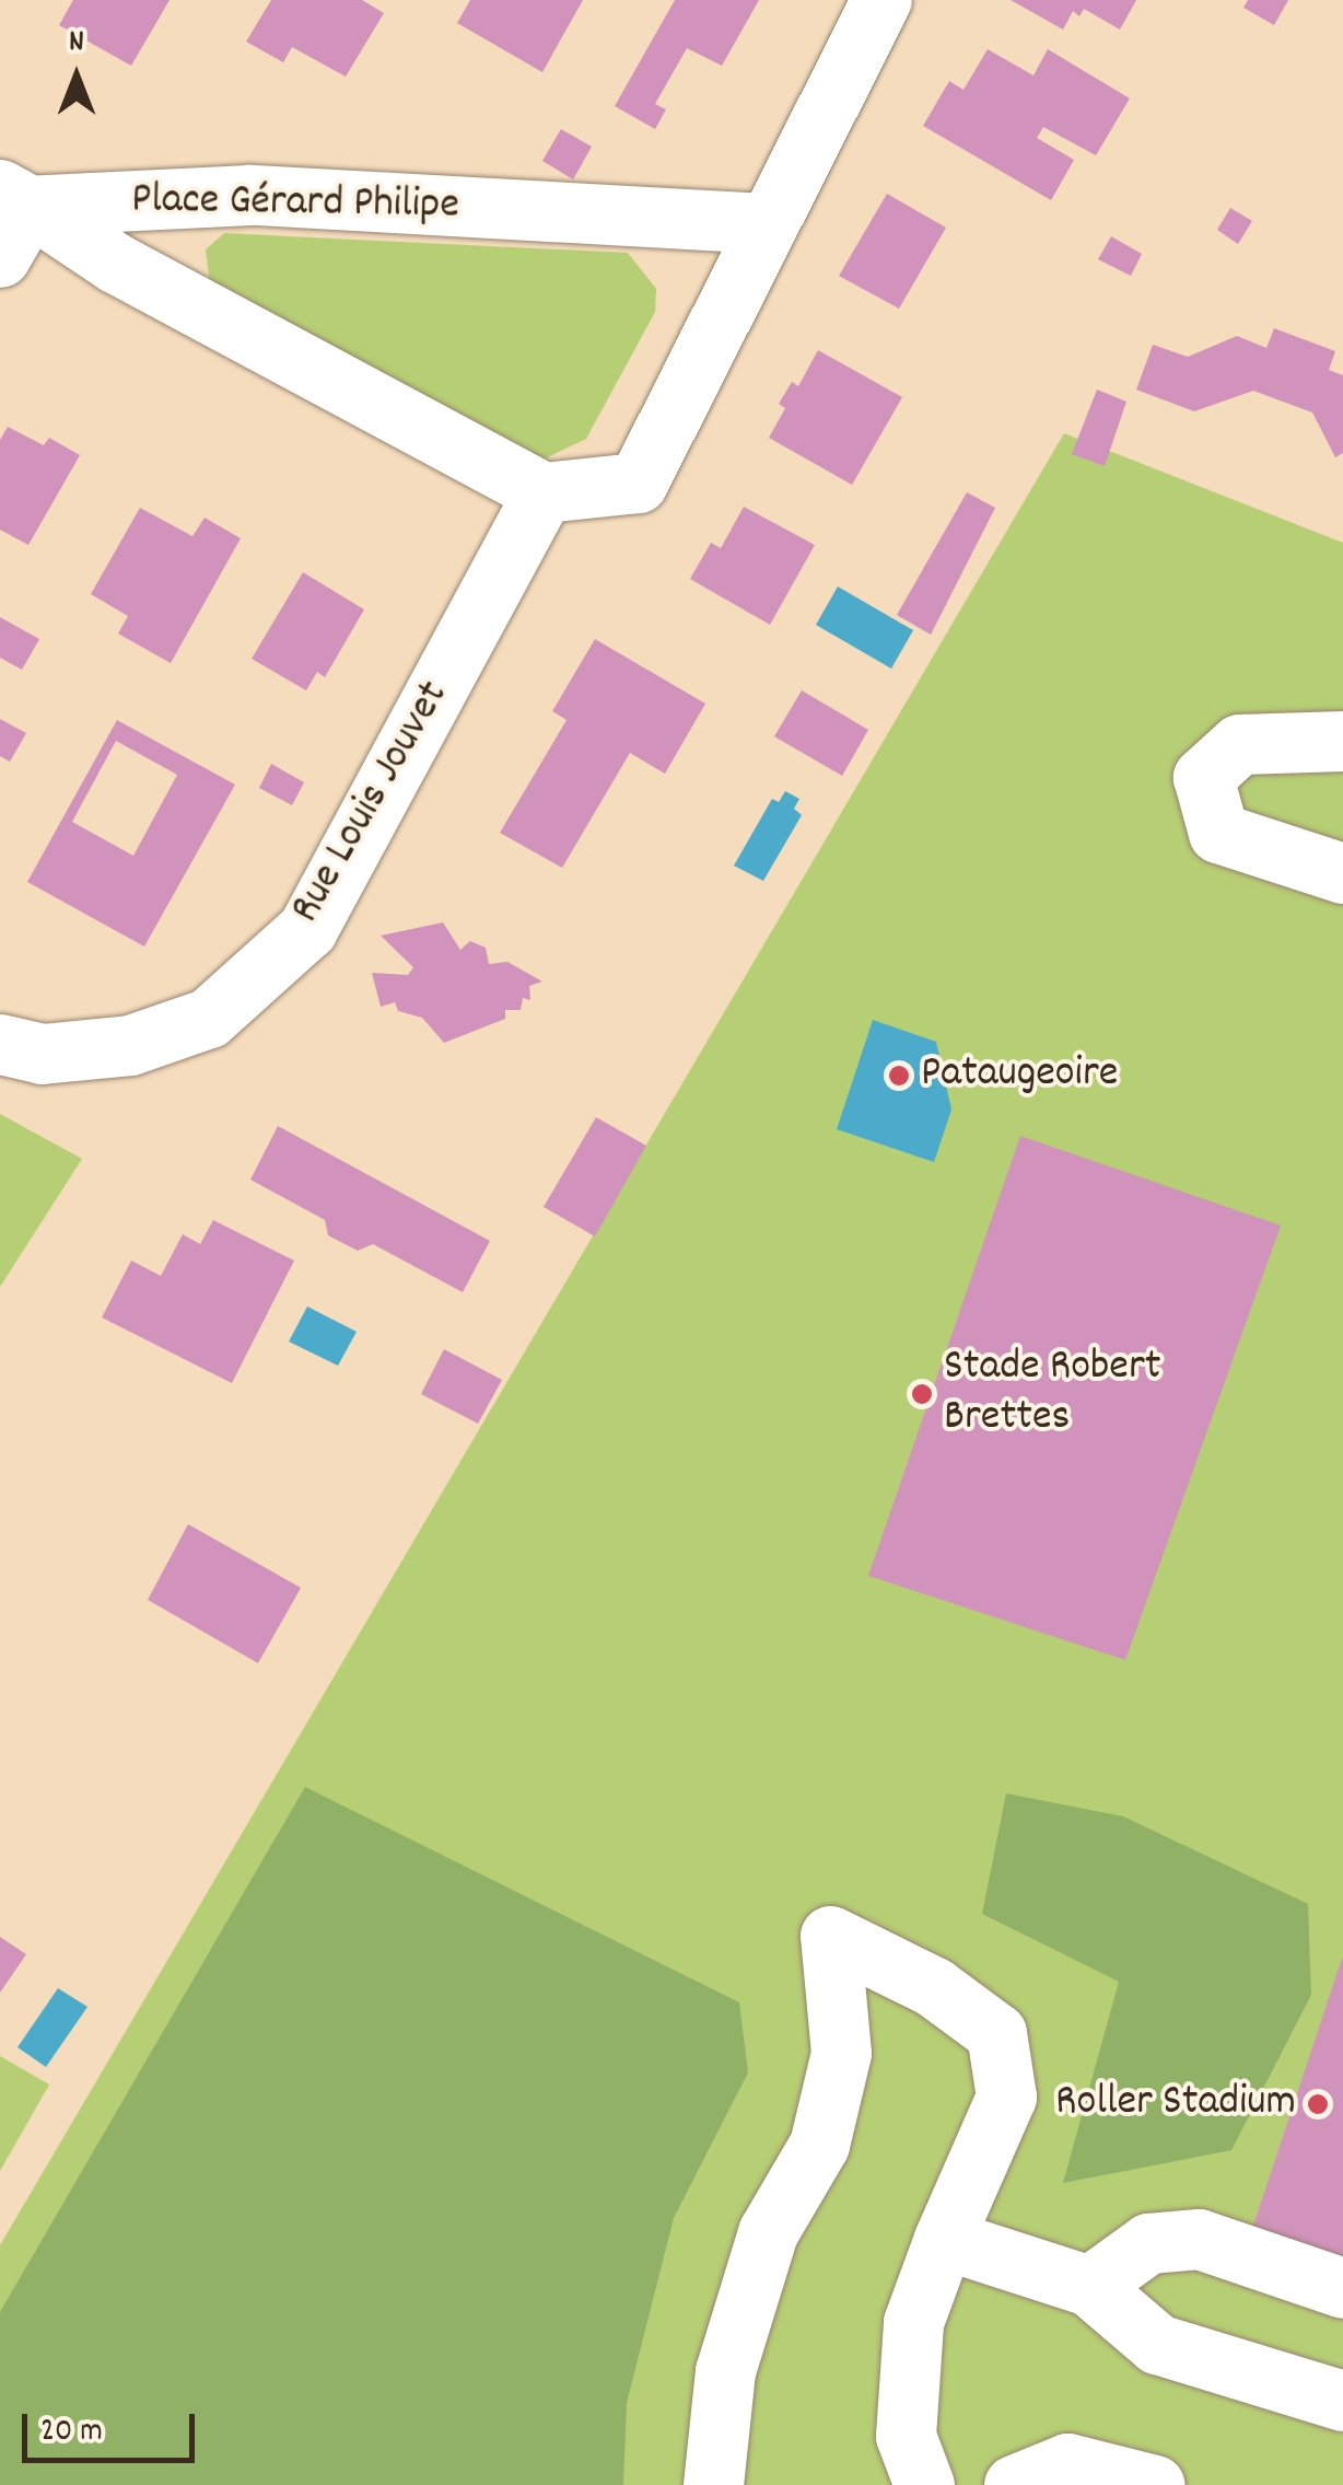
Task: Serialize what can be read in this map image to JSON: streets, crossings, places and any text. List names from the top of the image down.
{
  "streets": {
    "street": ["Place Gérard Philipe", "Rue Louis Jouvet"]
  },
  "crossings": [
    ["Place Gérard Philipe", "Rue Louis Jouvet"]
  ],
  "places": ["Pataugeoire", "Stade Robert Brettes", "Roller Stadium"],
  "scale_bar": "20 m",
  "north": "top"
}
